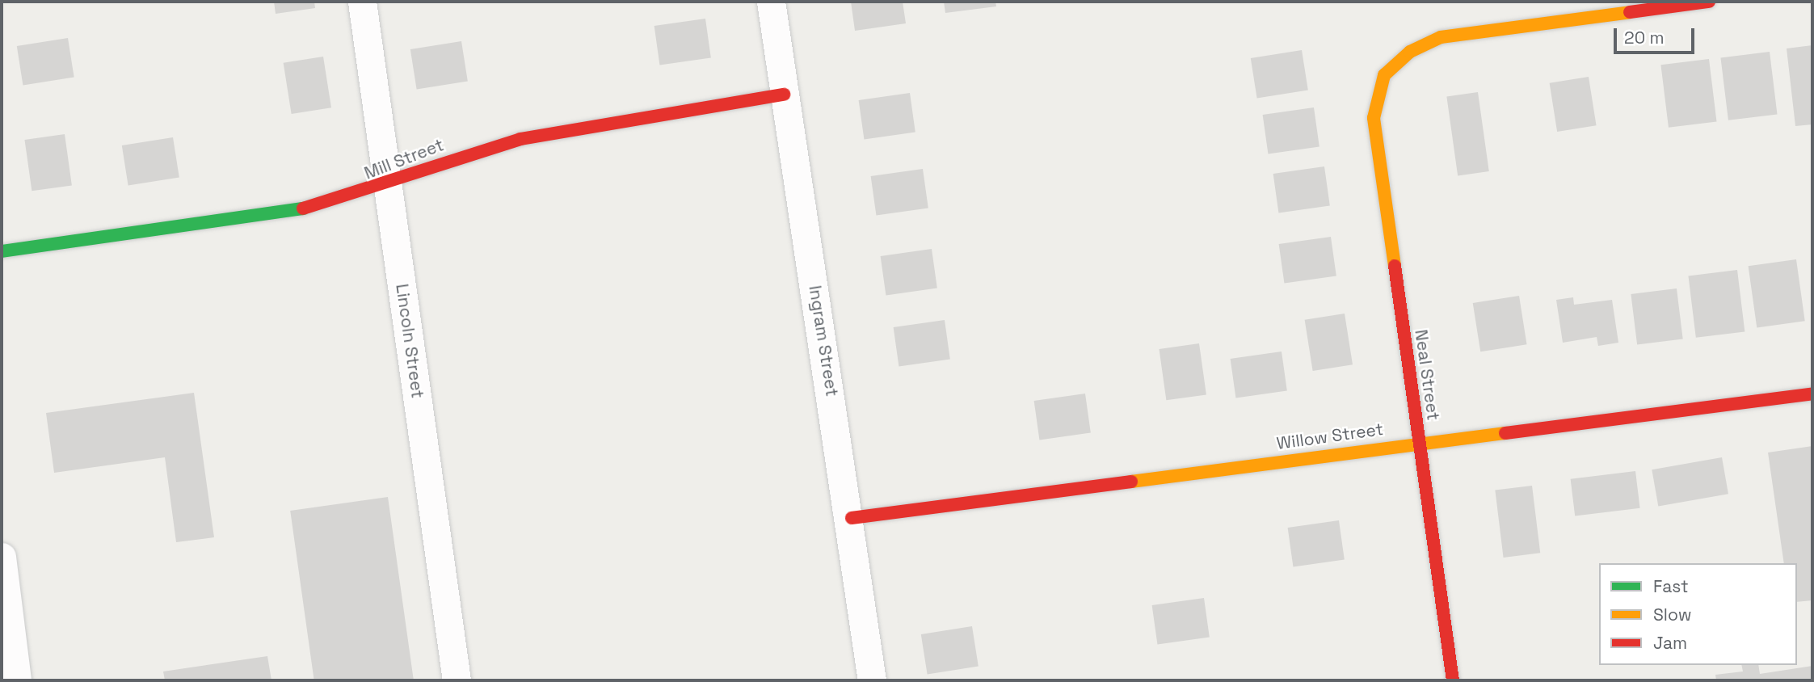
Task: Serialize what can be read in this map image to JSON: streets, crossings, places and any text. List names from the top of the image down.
{
  "streets": {
    "street": [
      "Mill Street",
      "Lincoln Street",
      "Ingram Street",
      "Neal Street",
      "Willow Street"
    ]
  },
  "crossings": [
    ["Mill Street", "Lincoln Street"],
    ["Mill Street", "Ingram Street"],
    ["Ingram Street", "Willow Street"],
    ["Neal Street", "Willow Street"]
  ],
  "legend": ["Fast", "Slow", "Jam"],
  "scale_bar": "20 m"
}
